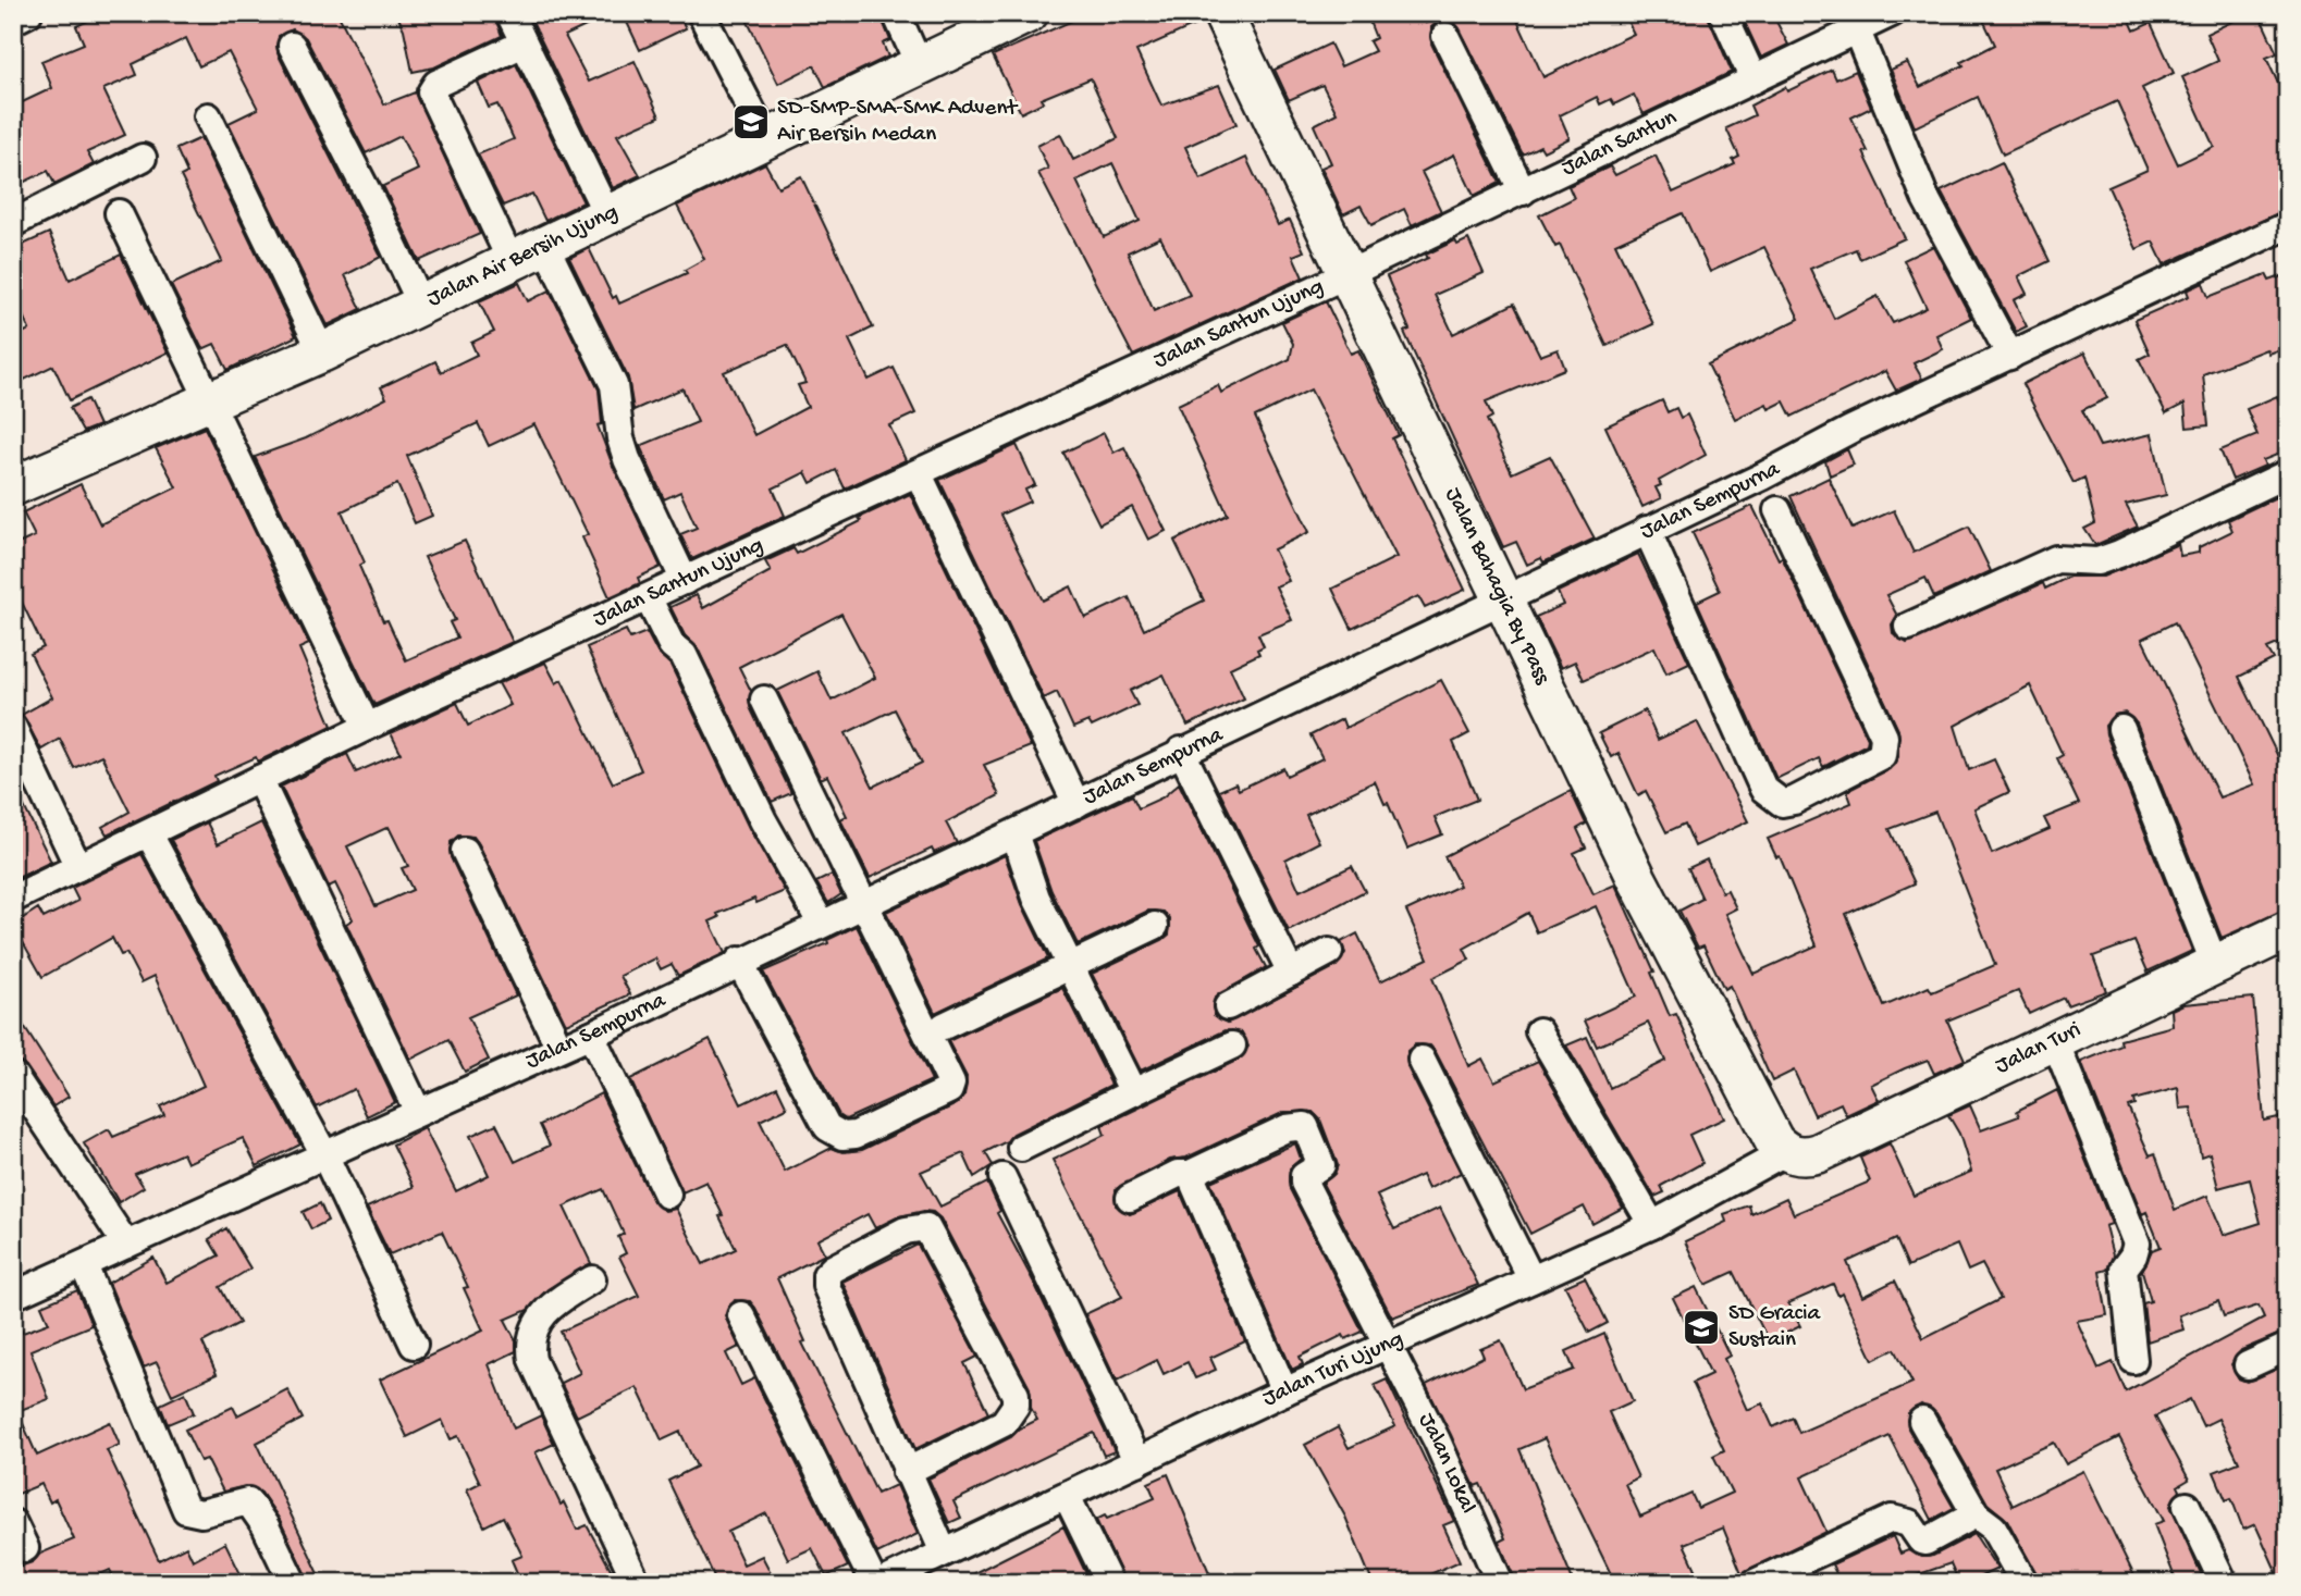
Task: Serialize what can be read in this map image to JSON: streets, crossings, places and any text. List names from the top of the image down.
{
  "streets": {
    "main road": ["Jalan Air Bersih Ujung", "Jalan Bahagia By Pass", "Jalan Turi"],
    "street": [
      "Jalan Santun",
      "Jalan Santun Ujung",
      "Jalan Sempurna",
      "Jalan Turi Ujung",
      "Jalan Lokal"
    ]
  },
  "crossings": [
    ["Jalan Santun", "Jalan Santun Ujung"],
    ["Jalan Santun", "Jalan Bahagia By Pass"],
    ["Jalan Santun Ujung", "Jalan Bahagia By Pass"],
    ["Jalan Sempurna", "Jalan Bahagia By Pass"],
    ["Jalan Bahagia By Pass", "Jalan Turi"],
    ["Jalan Bahagia By Pass", "Jalan Turi Ujung"],
    ["Jalan Turi", "Jalan Turi Ujung"],
    ["Jalan Turi Ujung", "Jalan Lokal"]
  ],
  "places": {
    "school or university": ["SD-SMP-SMA-SMK Advent Air Bersih Medan", "SD Gracia Sustain"]
  }
}
